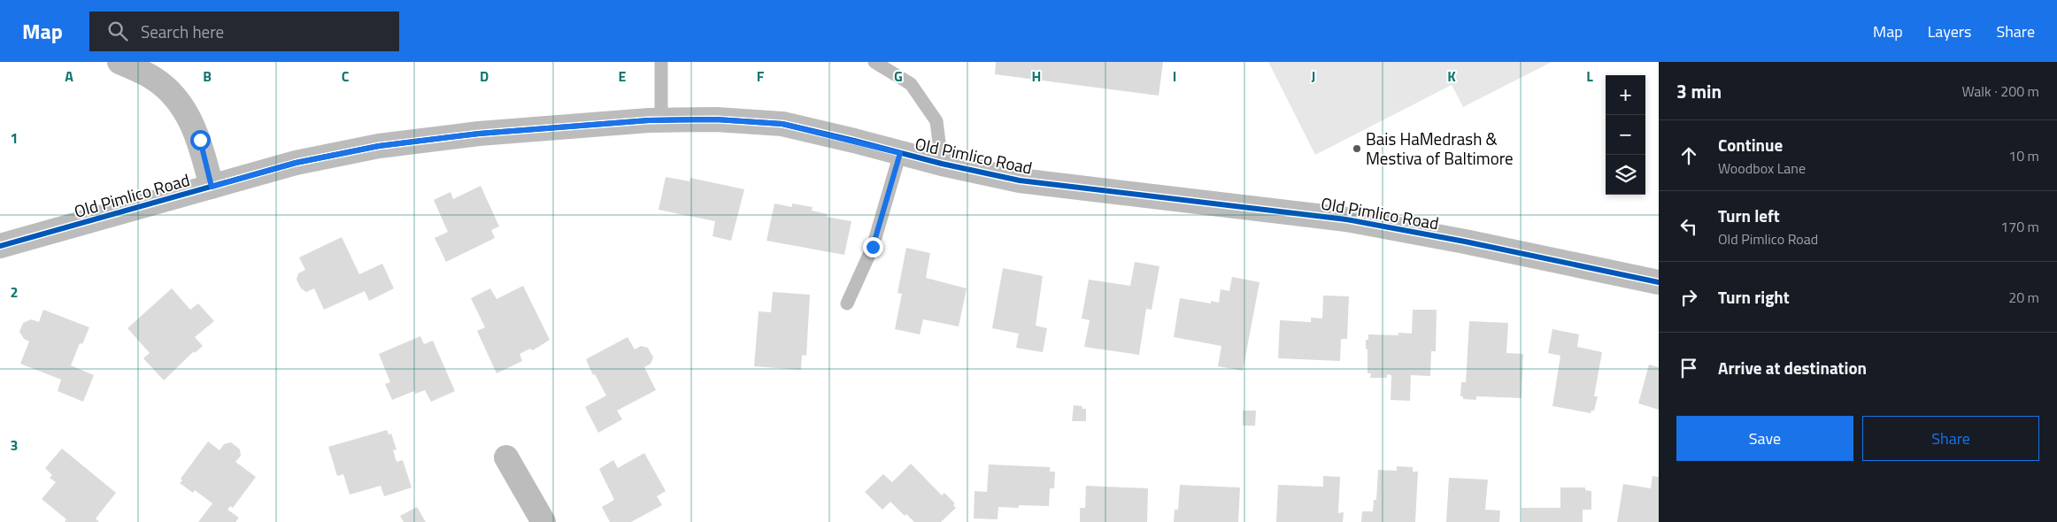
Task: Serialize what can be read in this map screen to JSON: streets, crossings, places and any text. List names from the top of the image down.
{
  "streets": {
    "street": ["Old Pimlico Road"]
  },
  "places": ["Bais HaMedrash & Mestiva of Baltimore"],
  "page": {
    "header": "Map",
    "search": "Search here",
    "nav": ["Map", "Layers", "Share"],
    "heading": ["3 min", "Walk · 200 m"],
    "map_buttons": ["+", "−"],
    "list": [
      ["Continue", "Woodbox Lane", "10 m"],
      ["Turn left", "Old Pimlico Road", "170 m"],
      ["Turn right", "20 m"],
      "Arrive at destination"
    ],
    "buttons": ["Save", "Share"]
  },
  "grid": {
    "columns": [
      "A",
      "B",
      "C",
      "D",
      "E",
      "F",
      "G",
      "H",
      "I",
      "J",
      "K",
      "L"
    ],
    "rows": ["1", "2", "3"]
  }
}
